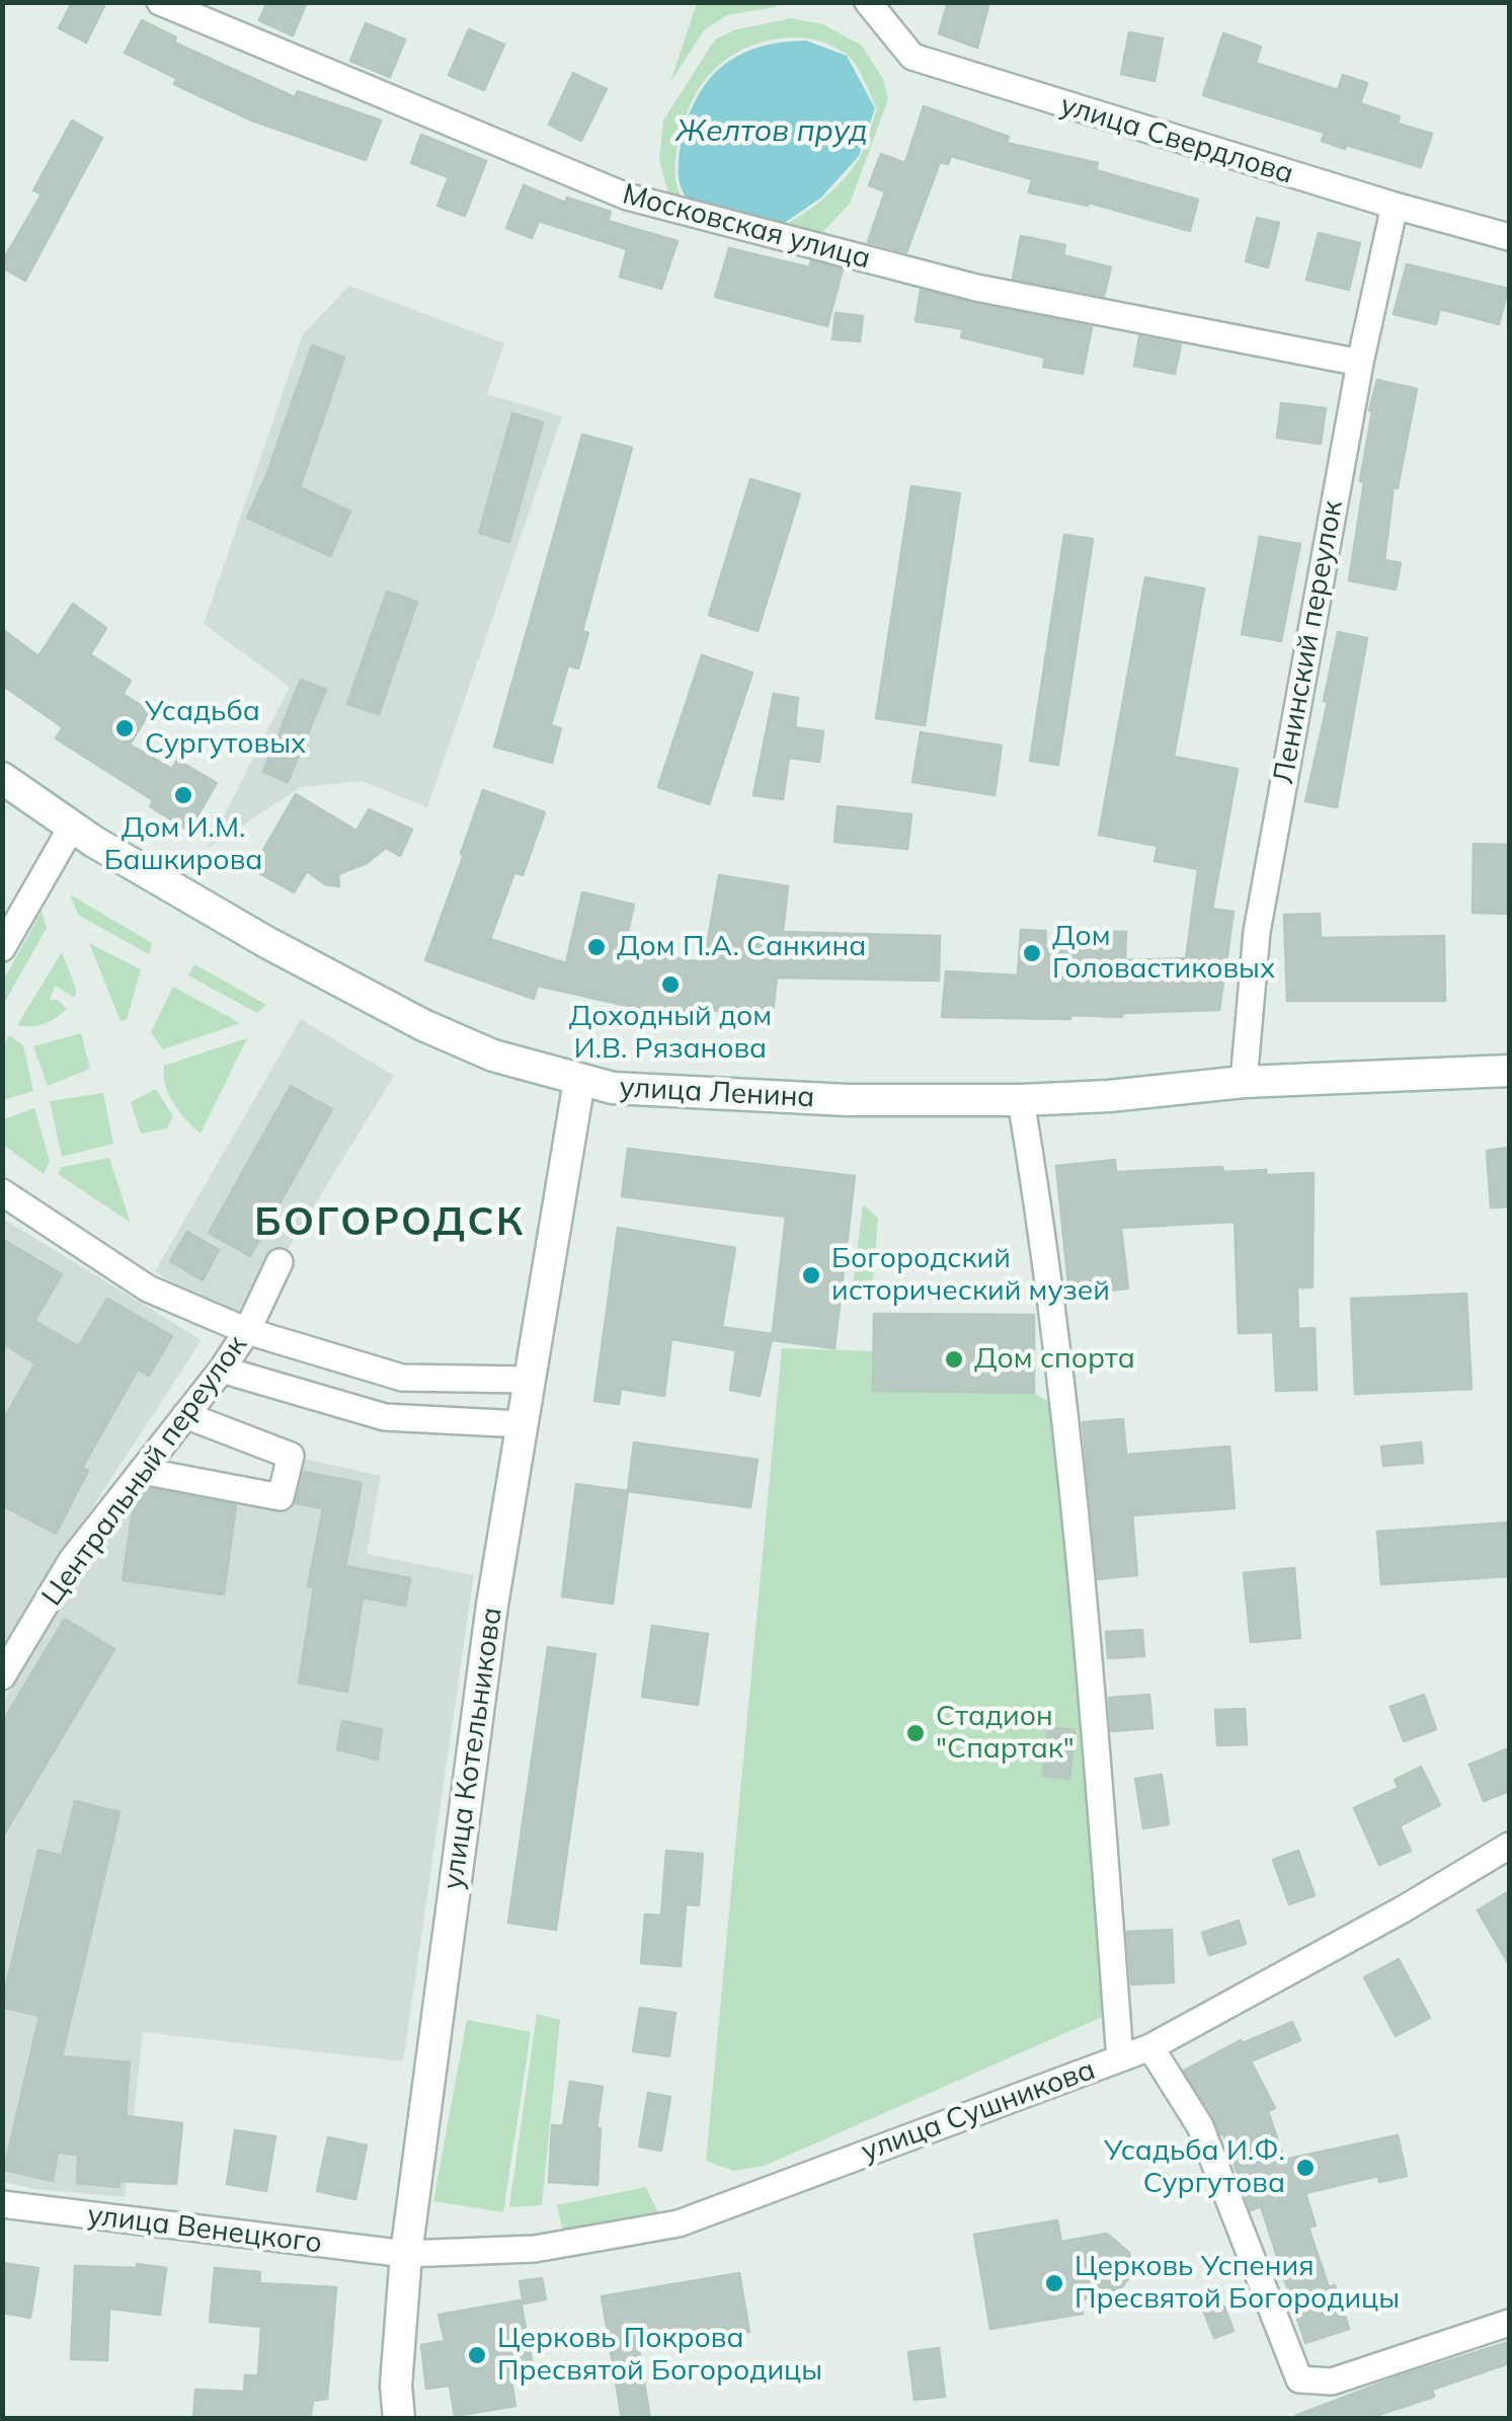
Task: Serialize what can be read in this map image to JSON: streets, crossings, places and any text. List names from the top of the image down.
{
  "streets": {
    "main road": ["улица Ленина", "улица Котельникова"],
    "street": [
      "улица Свердлова",
      "Московская улица",
      "Ленинский переулок",
      "Центральный переулок",
      "улица Сушникова",
      "улица Венецкого"
    ]
  },
  "crossings": [
    ["улица Свердлова", "Ленинский переулок"],
    ["Московская улица", "Ленинский переулок"],
    ["Ленинский переулок", "улица Ленина"],
    ["улица Ленина", "улица Котельникова"],
    ["улица Котельникова", "улица Сушникова"],
    ["улица Котельникова", "улица Венецкого"],
    ["улица Сушникова", "улица Венецкого"]
  ],
  "districts": ["БОГОРОДСК"],
  "water": ["Желтов пруд"],
  "places": [
    "Усадьба Сургутовых",
    "Дом И.М. Башкирова",
    "Дом П.А. Санкина",
    "Дом Головастиковых",
    "Доходный дом И.В. Рязанова",
    "Богородский исторический музей",
    "Дом спорта",
    "Стадион \"Спартак\"",
    "Усадьба И.Ф. Сургутова",
    "Церковь Успения Пресвятой Богородицы",
    "Церковь Покрова Пресвятой Богородицы"
  ]
}
